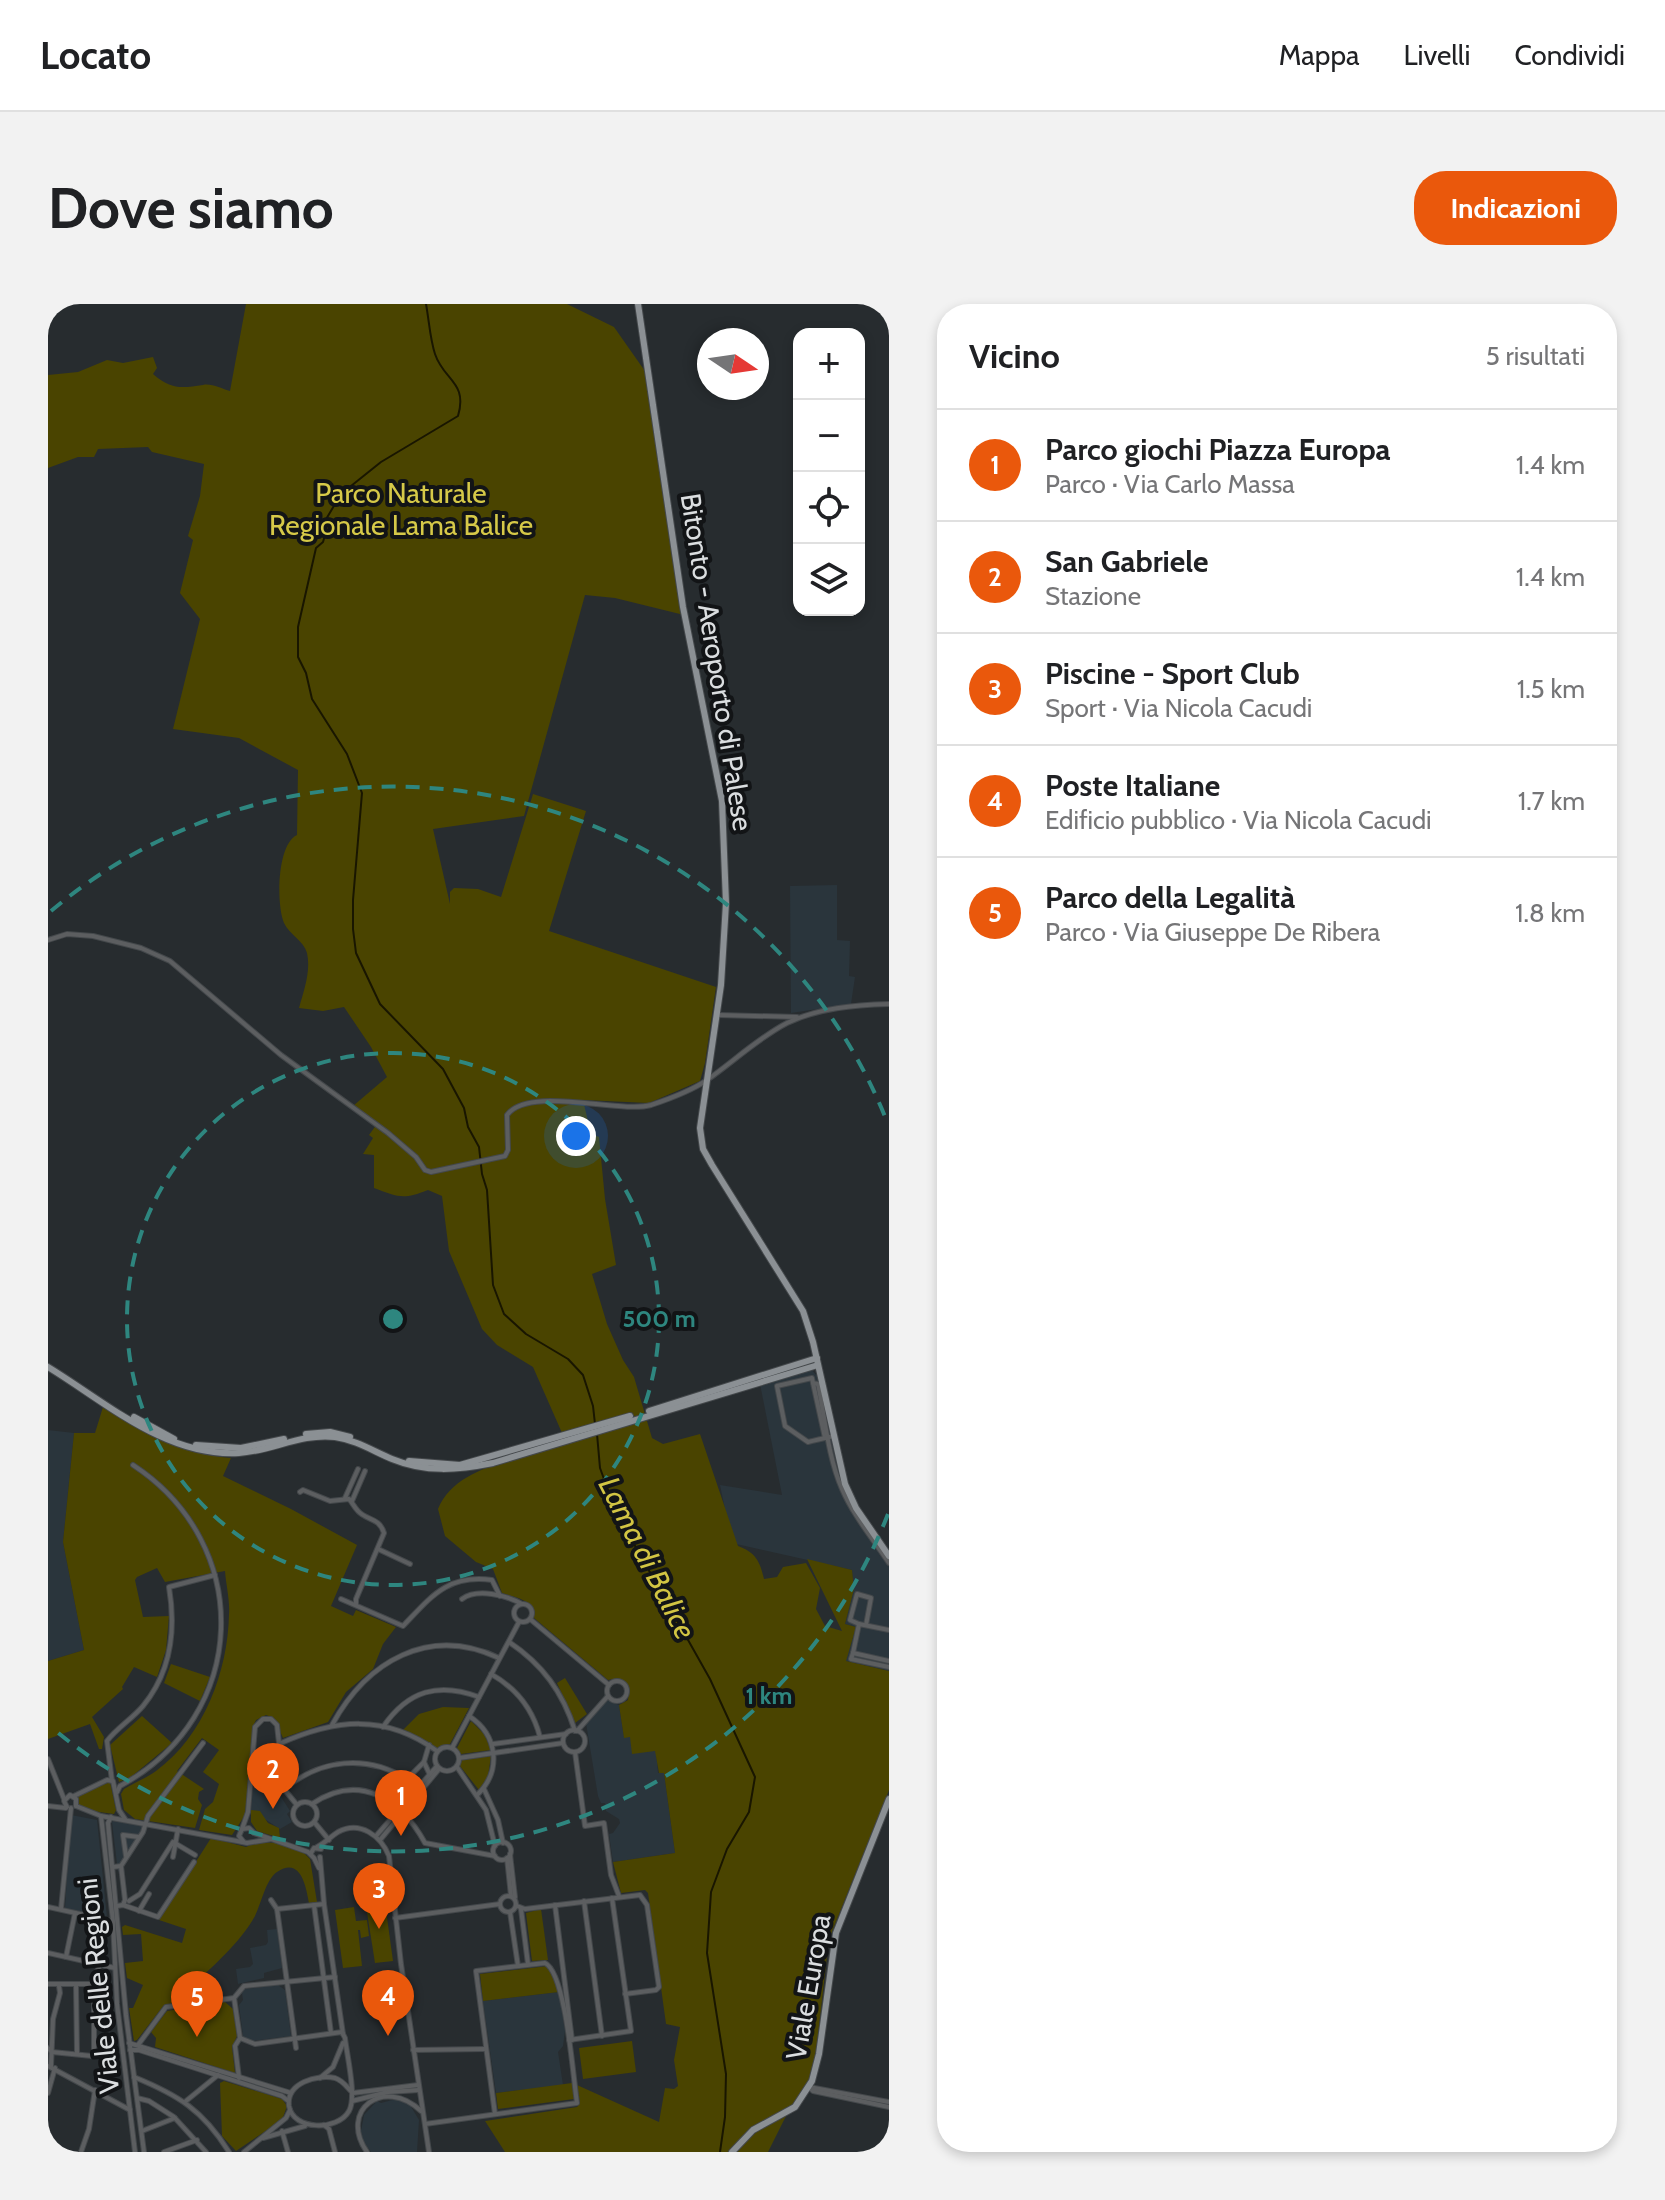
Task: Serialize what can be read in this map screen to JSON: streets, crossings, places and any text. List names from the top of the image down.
{
  "streets": {
    "main road": ["Bitonto - Aeroporto di Palese", "Viale Europa"],
    "street": ["Viale delle Regioni"]
  },
  "water": ["Lama di Balice"],
  "parks": ["Parco Naturale Regionale Lama Balice"],
  "north": "right",
  "page": {
    "header": "Locato",
    "nav": ["Mappa", "Livelli", "Condividi"],
    "buttons": "Indicazioni",
    "title": "Dove siamo",
    "heading": ["Vicino", "5 risultati"],
    "map_buttons": ["+", "−"],
    "list": [
      {
        "mark": "1",
        "name": "Parco giochi Piazza Europa",
        "note": "Parco · Via Carlo Massa",
        "value": "1.4 km"
      },
      {
        "mark": "2",
        "name": "San Gabriele",
        "note": "Stazione",
        "value": "1.4 km"
      },
      {
        "mark": "3",
        "name": "Piscine - Sport Club",
        "note": "Sport · Via Nicola Cacudi",
        "value": "1.5 km"
      },
      {
        "mark": "4",
        "name": "Poste Italiane",
        "note": "Edificio pubblico · Via Nicola Cacudi",
        "value": "1.7 km"
      },
      {
        "mark": "5",
        "name": "Parco della Legalità",
        "note": "Parco · Via Giuseppe De Ribera",
        "value": "1.8 km"
      }
    ],
    "pins": [
      "2",
      "1",
      "3",
      "4",
      "5"
    ]
  },
  "rings": ["500 m", "1 km"]
}
